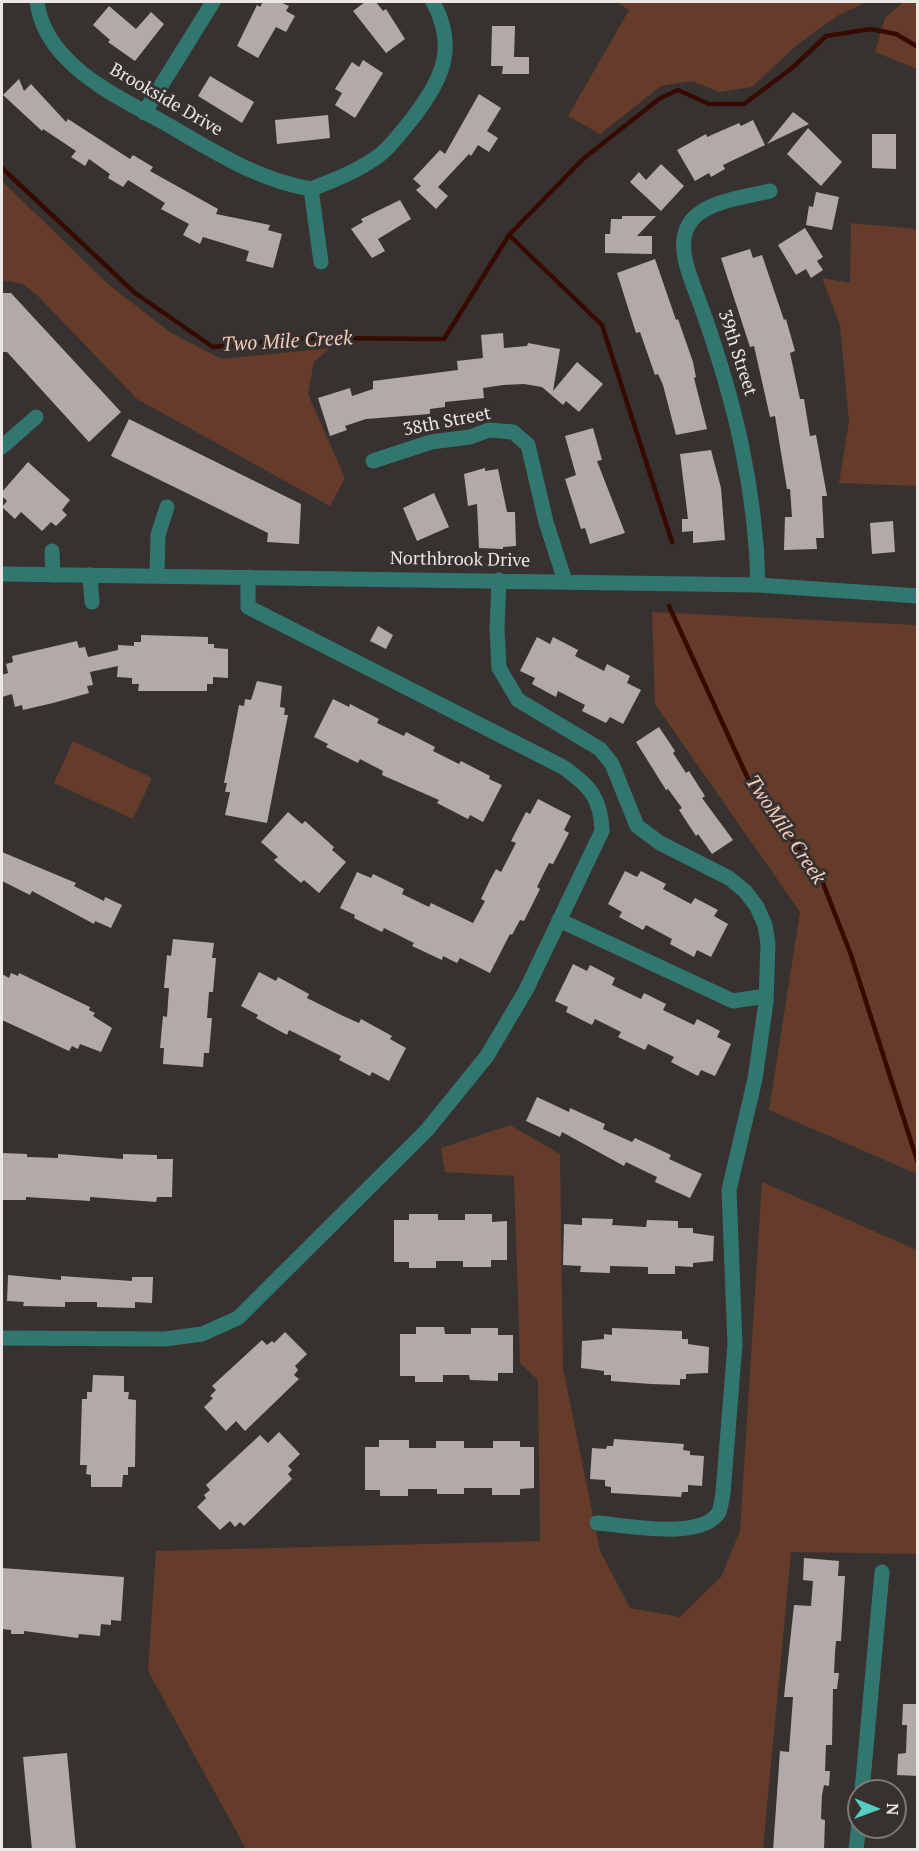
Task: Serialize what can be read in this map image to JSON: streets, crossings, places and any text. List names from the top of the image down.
{
  "streets": {
    "street": [
      "Brookside Drive",
      "39th Street",
      "38th Street",
      "Northbrook Drive"
    ]
  },
  "crossings": [
    ["39th Street", "Northbrook Drive"],
    ["38th Street", "Northbrook Drive"]
  ],
  "water": ["Two Mile Creek", "TwoMile Creek"],
  "north": "right"
}
